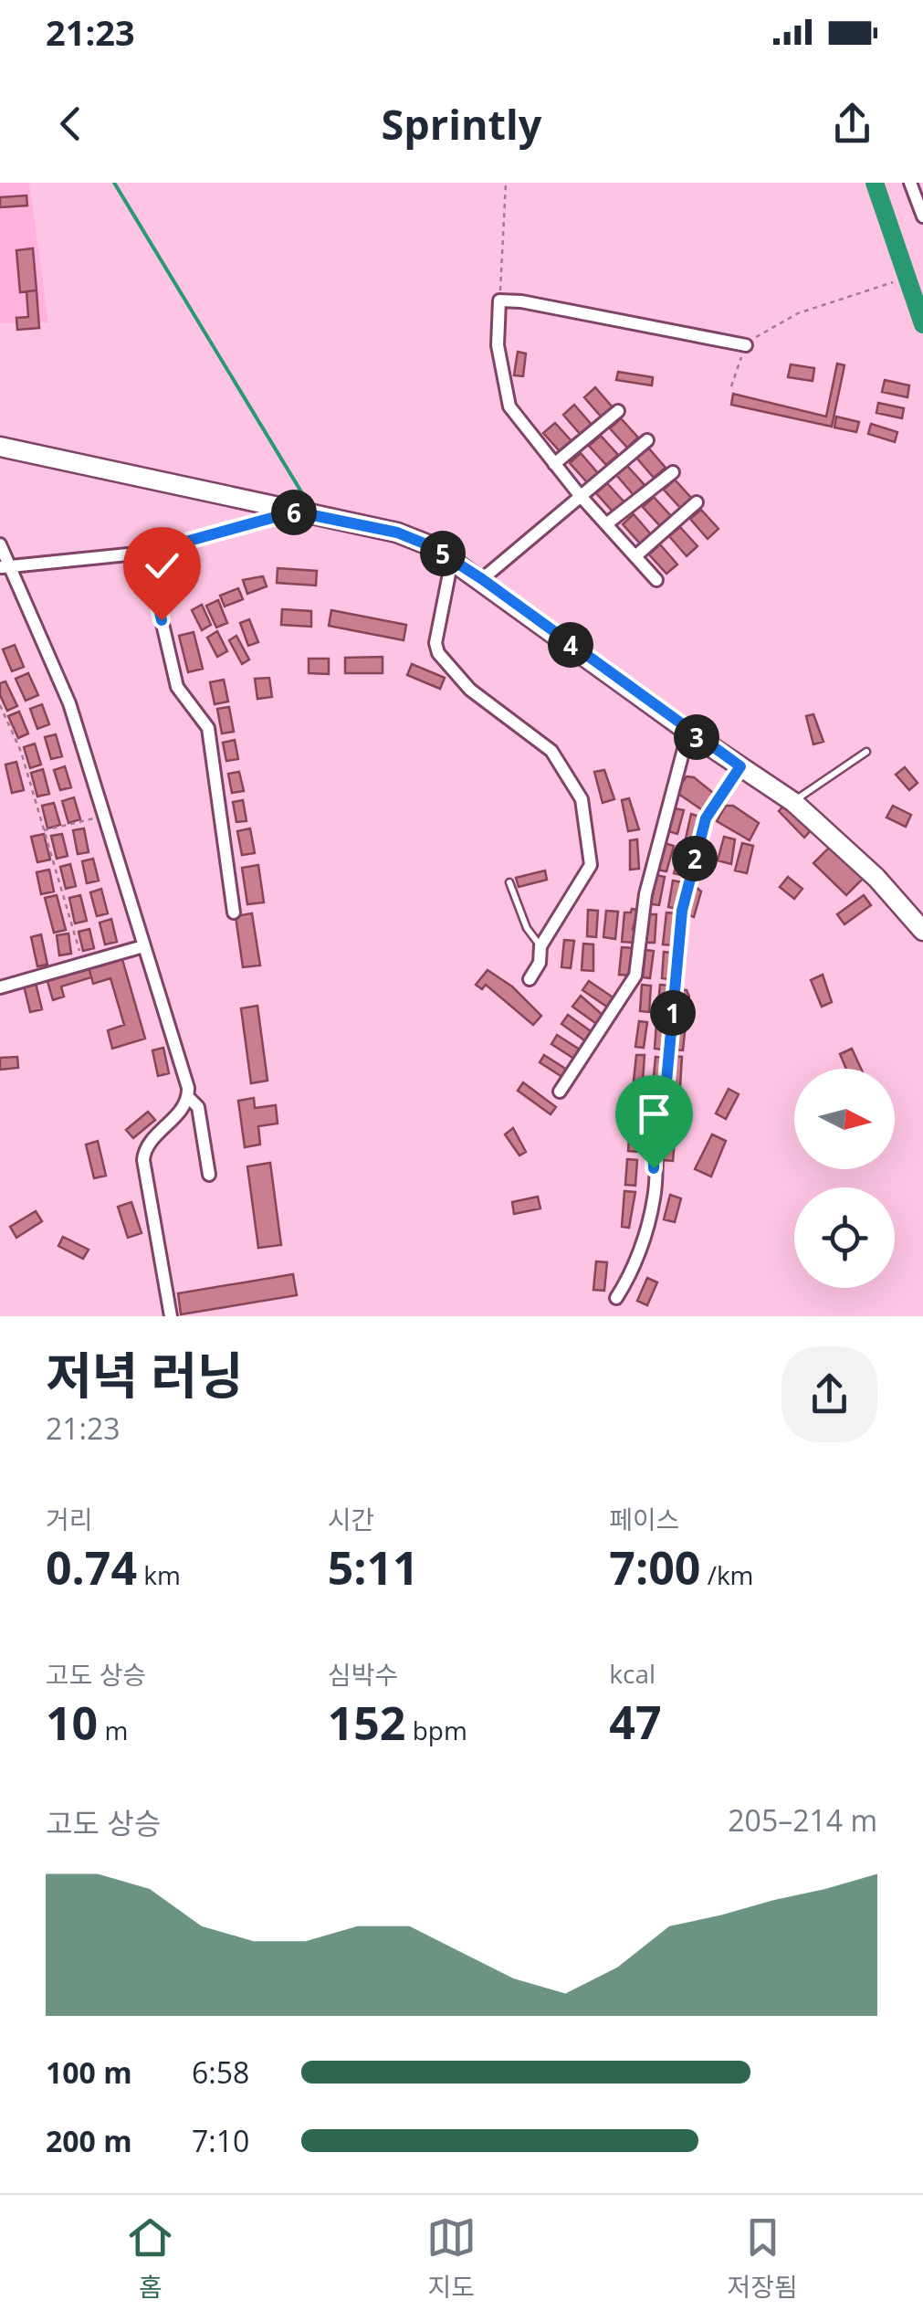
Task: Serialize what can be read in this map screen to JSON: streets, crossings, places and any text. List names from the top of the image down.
{
  "north": "right",
  "page": {
    "status": "21:23",
    "header": "Sprintly",
    "pins": [
      "6",
      "5",
      "4",
      "3",
      "2",
      "1"
    ],
    "heading": ["저녁 러닝", "21:23"],
    "stats": [
      ["거리", "0.74 km"],
      ["시간", "5:11"],
      ["페이스", "7:00 /km"],
      ["고도 상승", "10 m"],
      ["심박수", "152 bpm"],
      ["kcal", "47"]
    ],
    "chart": ["고도 상승", "205–214 m"],
    "list": [
      {
        "name": "100 m",
        "note": "6:58"
      },
      {
        "name": "200 m",
        "note": "7:10"
      }
    ],
    "tabs": ["홈", "지도", "저장됨"]
  }
}
